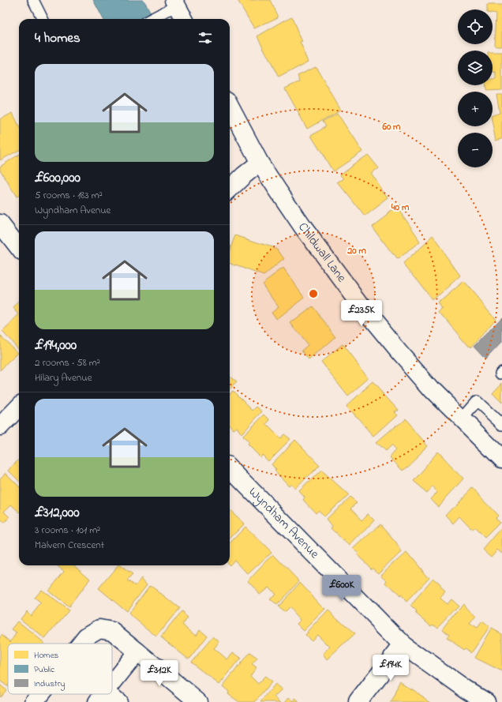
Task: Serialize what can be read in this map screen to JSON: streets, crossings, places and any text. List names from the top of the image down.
{
  "streets": {
    "street": ["Childwall Lane", "Wyndham Avenue"]
  },
  "legend": ["Homes", "Public", "Industry"],
  "page": {
    "map_buttons": ["+", "−"],
    "heading": "4 homes",
    "list": [
      {
        "name": "£600,000",
        "note": "5 rooms · 183 m² · Wyndham Avenue"
      },
      {
        "name": "£194,000",
        "note": "2 rooms · 58 m² · Hilary Avenue"
      },
      {
        "name": "£312,000",
        "note": "3 rooms · 101 m² · Malvern Crescent"
      }
    ],
    "price": [
      "£235K",
      "£600K",
      "£194K",
      "£312K"
    ]
  },
  "rings": ["60 m", "40 m", "20 m"]
}
